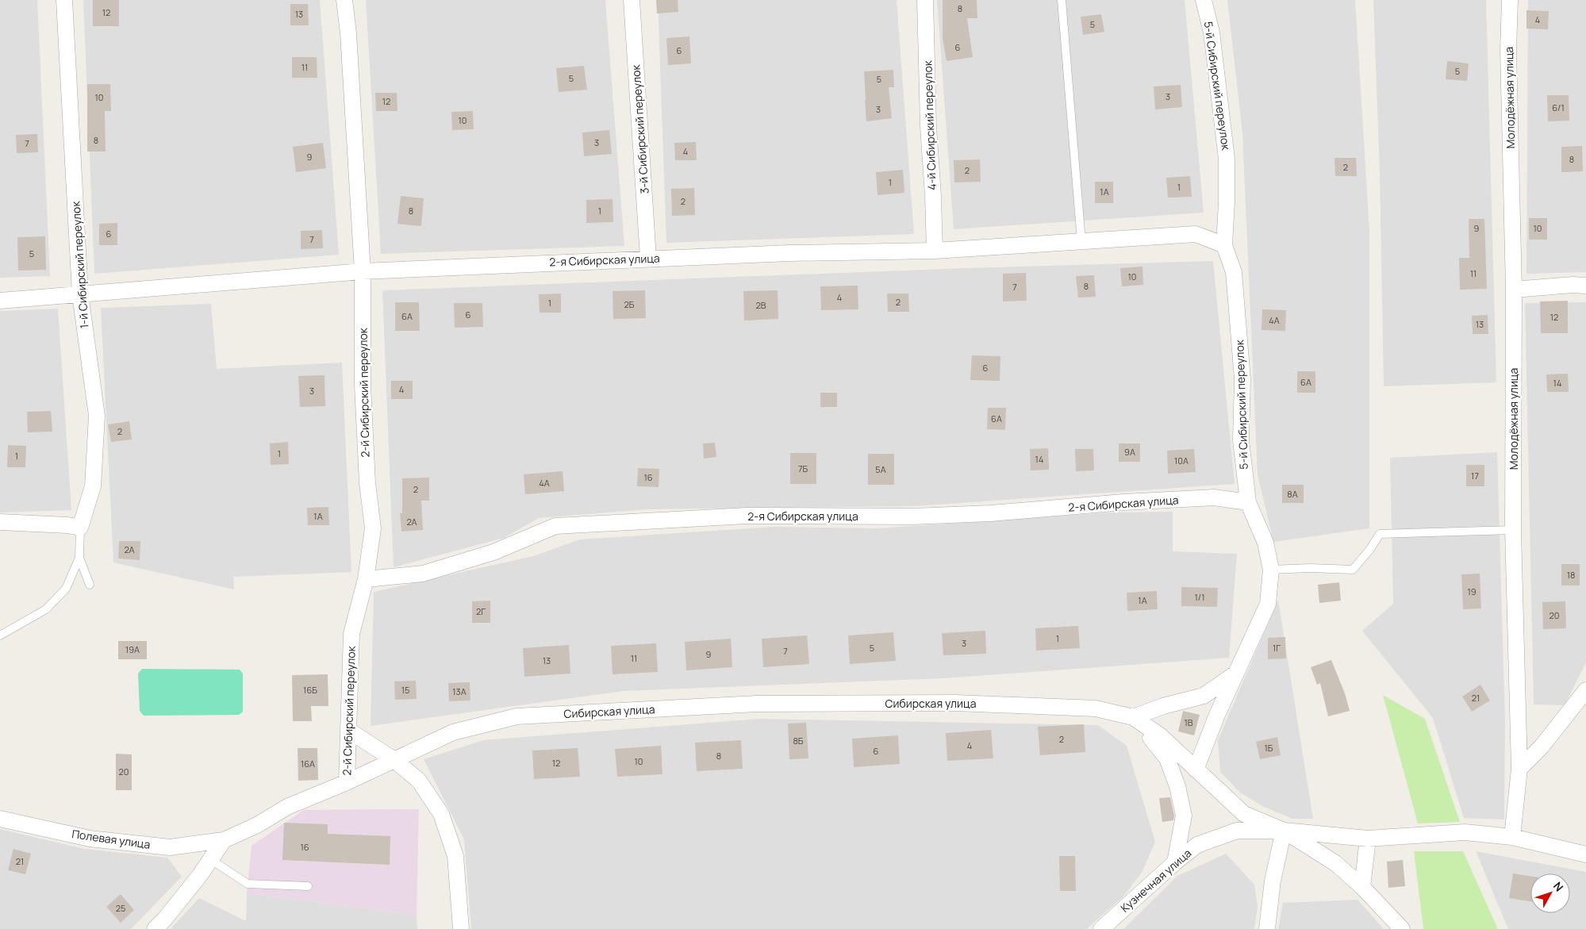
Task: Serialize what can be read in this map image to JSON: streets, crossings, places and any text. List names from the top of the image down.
{
  "streets": {
    "street": [
      "5-й Сибирский переулок",
      "Молодёжная улица",
      "4-й Сибирский переулок",
      "3-й Сибирский переулок",
      "2-я Сибирская улица",
      "1-й Сибирский переулок",
      "2-й Сибирский переулок",
      "Сибирская улица",
      "Полевая улица",
      "Кузнечная улица"
    ]
  },
  "crossings": [
    ["5-й Сибирский переулок", "2-я Сибирская улица"],
    ["4-й Сибирский переулок", "2-я Сибирская улица"],
    ["3-й Сибирский переулок", "2-я Сибирская улица"],
    ["2-я Сибирская улица", "1-й Сибирский переулок"],
    ["2-я Сибирская улица", "2-й Сибирский переулок"],
    ["2-й Сибирский переулок", "Сибирская улица"],
    ["Сибирская улица", "Полевая улица"]
  ],
  "house_numbers": [
    "8",
    "12",
    "13",
    "4",
    "5",
    "6",
    "6",
    "11",
    "5",
    "5",
    "5",
    "3",
    "10",
    "12",
    "6/1",
    "3",
    "10",
    "8",
    "3",
    "7",
    "4",
    "9",
    "8",
    "2",
    "2",
    "1",
    "1",
    "1А",
    "2",
    "8",
    "1",
    "9",
    "10",
    "6",
    "7",
    "5",
    "11",
    "10",
    "8",
    "7",
    "4",
    "2",
    "1",
    "2Б",
    "2В",
    "6",
    "6А",
    "12",
    "4А",
    "13",
    "6",
    "6А",
    "14",
    "4",
    "3",
    "6А",
    "2",
    "9А",
    "1",
    "1",
    "14",
    "10А",
    "7Б",
    "5А",
    "17",
    "16",
    "4А",
    "2",
    "8А",
    "1А",
    "2А",
    "2А",
    "18",
    "19",
    "1/1",
    "1А",
    "2Г",
    "20",
    "1",
    "3",
    "5",
    "1Г",
    "19А",
    "7",
    "9",
    "11",
    "13",
    "16Б",
    "15",
    "13А",
    "21",
    "1В",
    "2",
    "8Б",
    "4",
    "1Б",
    "6",
    "8",
    "10",
    "12",
    "16А",
    "20",
    "16",
    "21",
    "25"
  ],
  "north": "top right"
}
